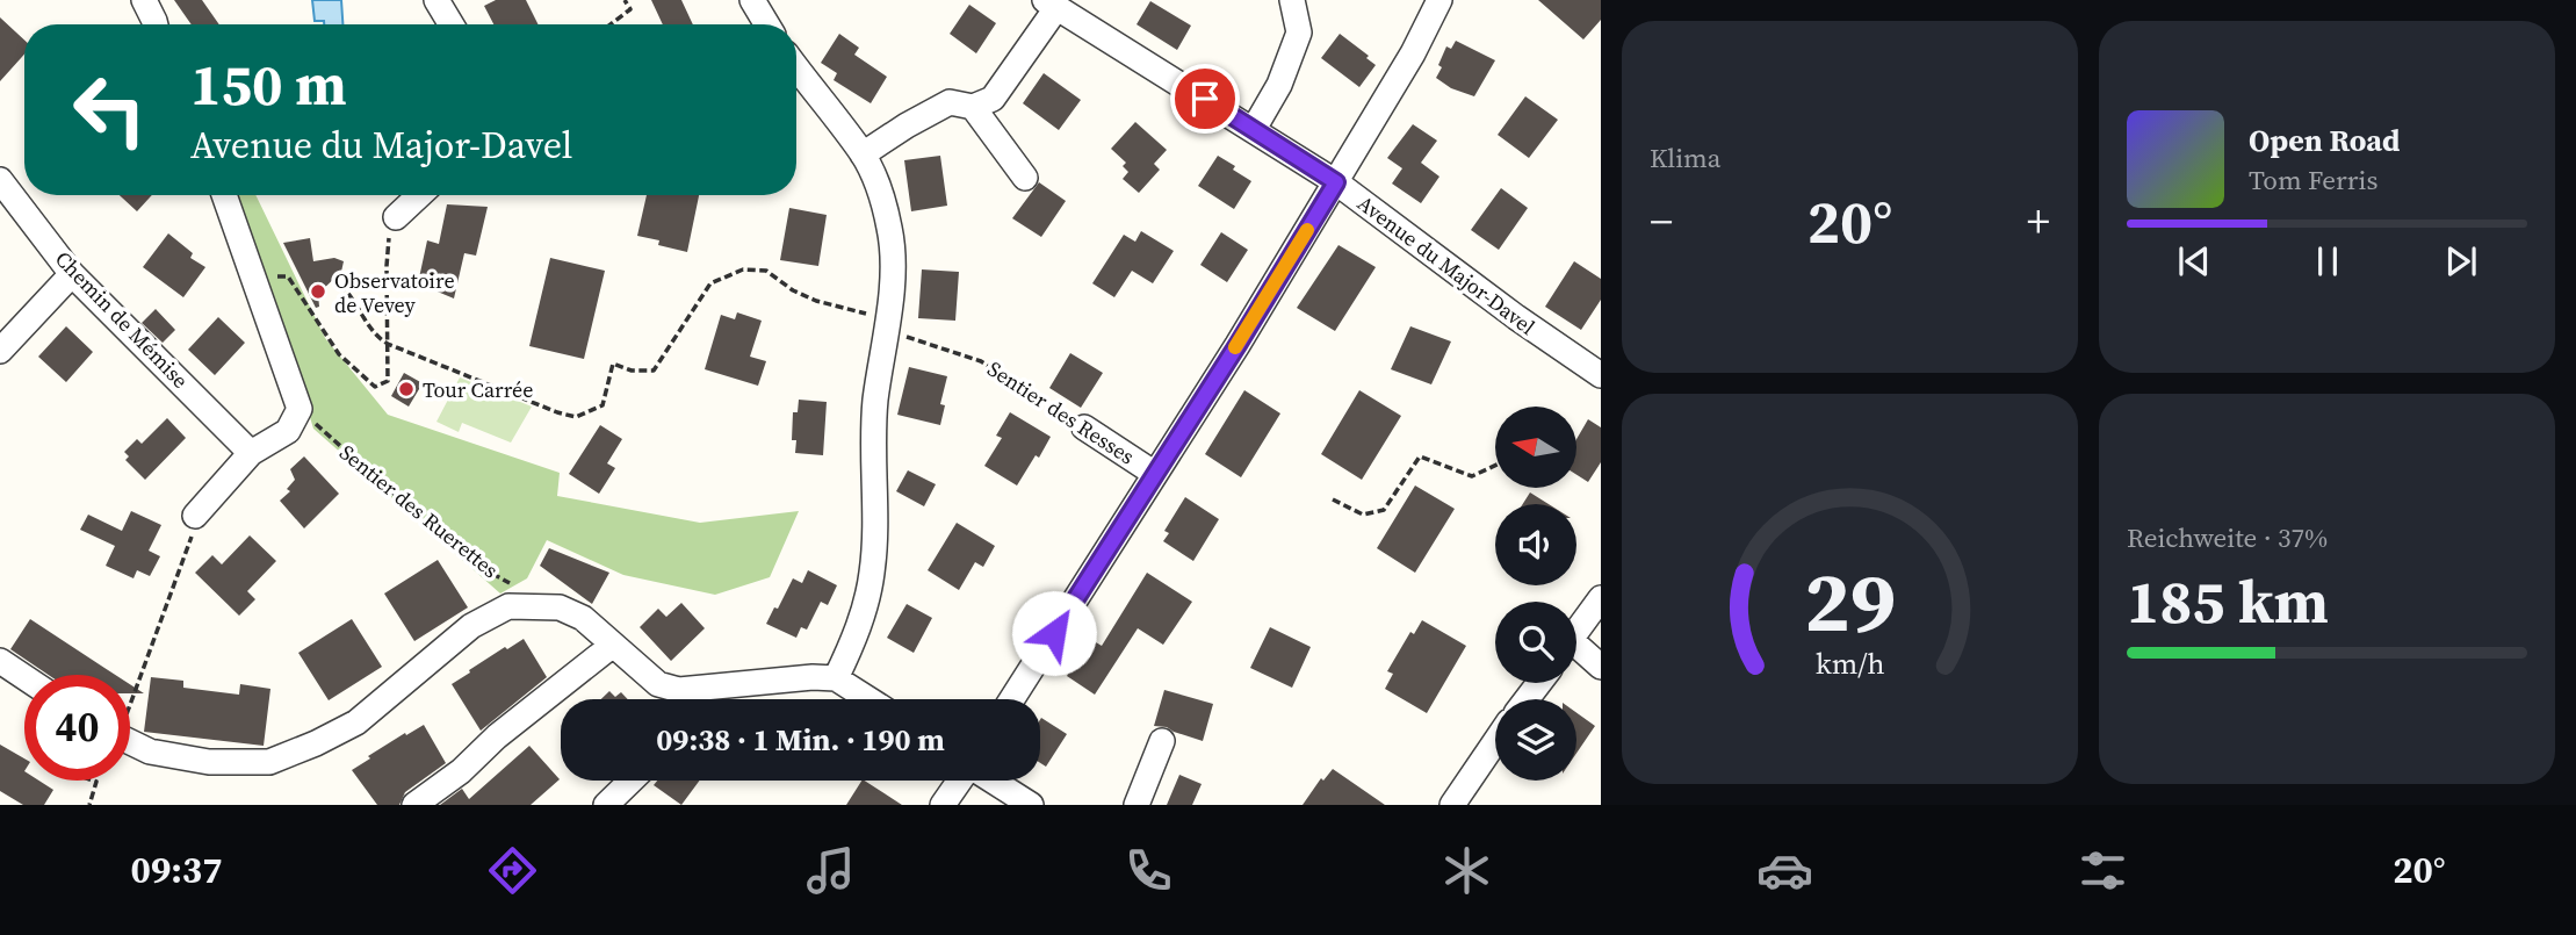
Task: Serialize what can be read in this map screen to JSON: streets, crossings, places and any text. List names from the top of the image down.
{
  "streets": {
    "street": ["Avenue du Major-Davel", "Chemin de Mémise", "Sentier des Resses"],
    "path": ["Sentier des Ruerettes"]
  },
  "places": ["Observatoire de Vevey", "Tour Carrée"],
  "north": "left",
  "page": {
    "tile": [
      "Klima",
      ["Reichweite · 37%", "185 km"]
    ],
    "turn": ["150 m", "Avenue du Major-Davel"],
    "song": ["Open Road", "Tom Ferris"],
    "heat": ["−", "20°", "+"],
    "limit": "40",
    "trip": "09:38 · 1 Min. · 190 m",
    "tabs": ["09:37", "20°"],
    "gauge": ["29", "km/h"]
  }
}
